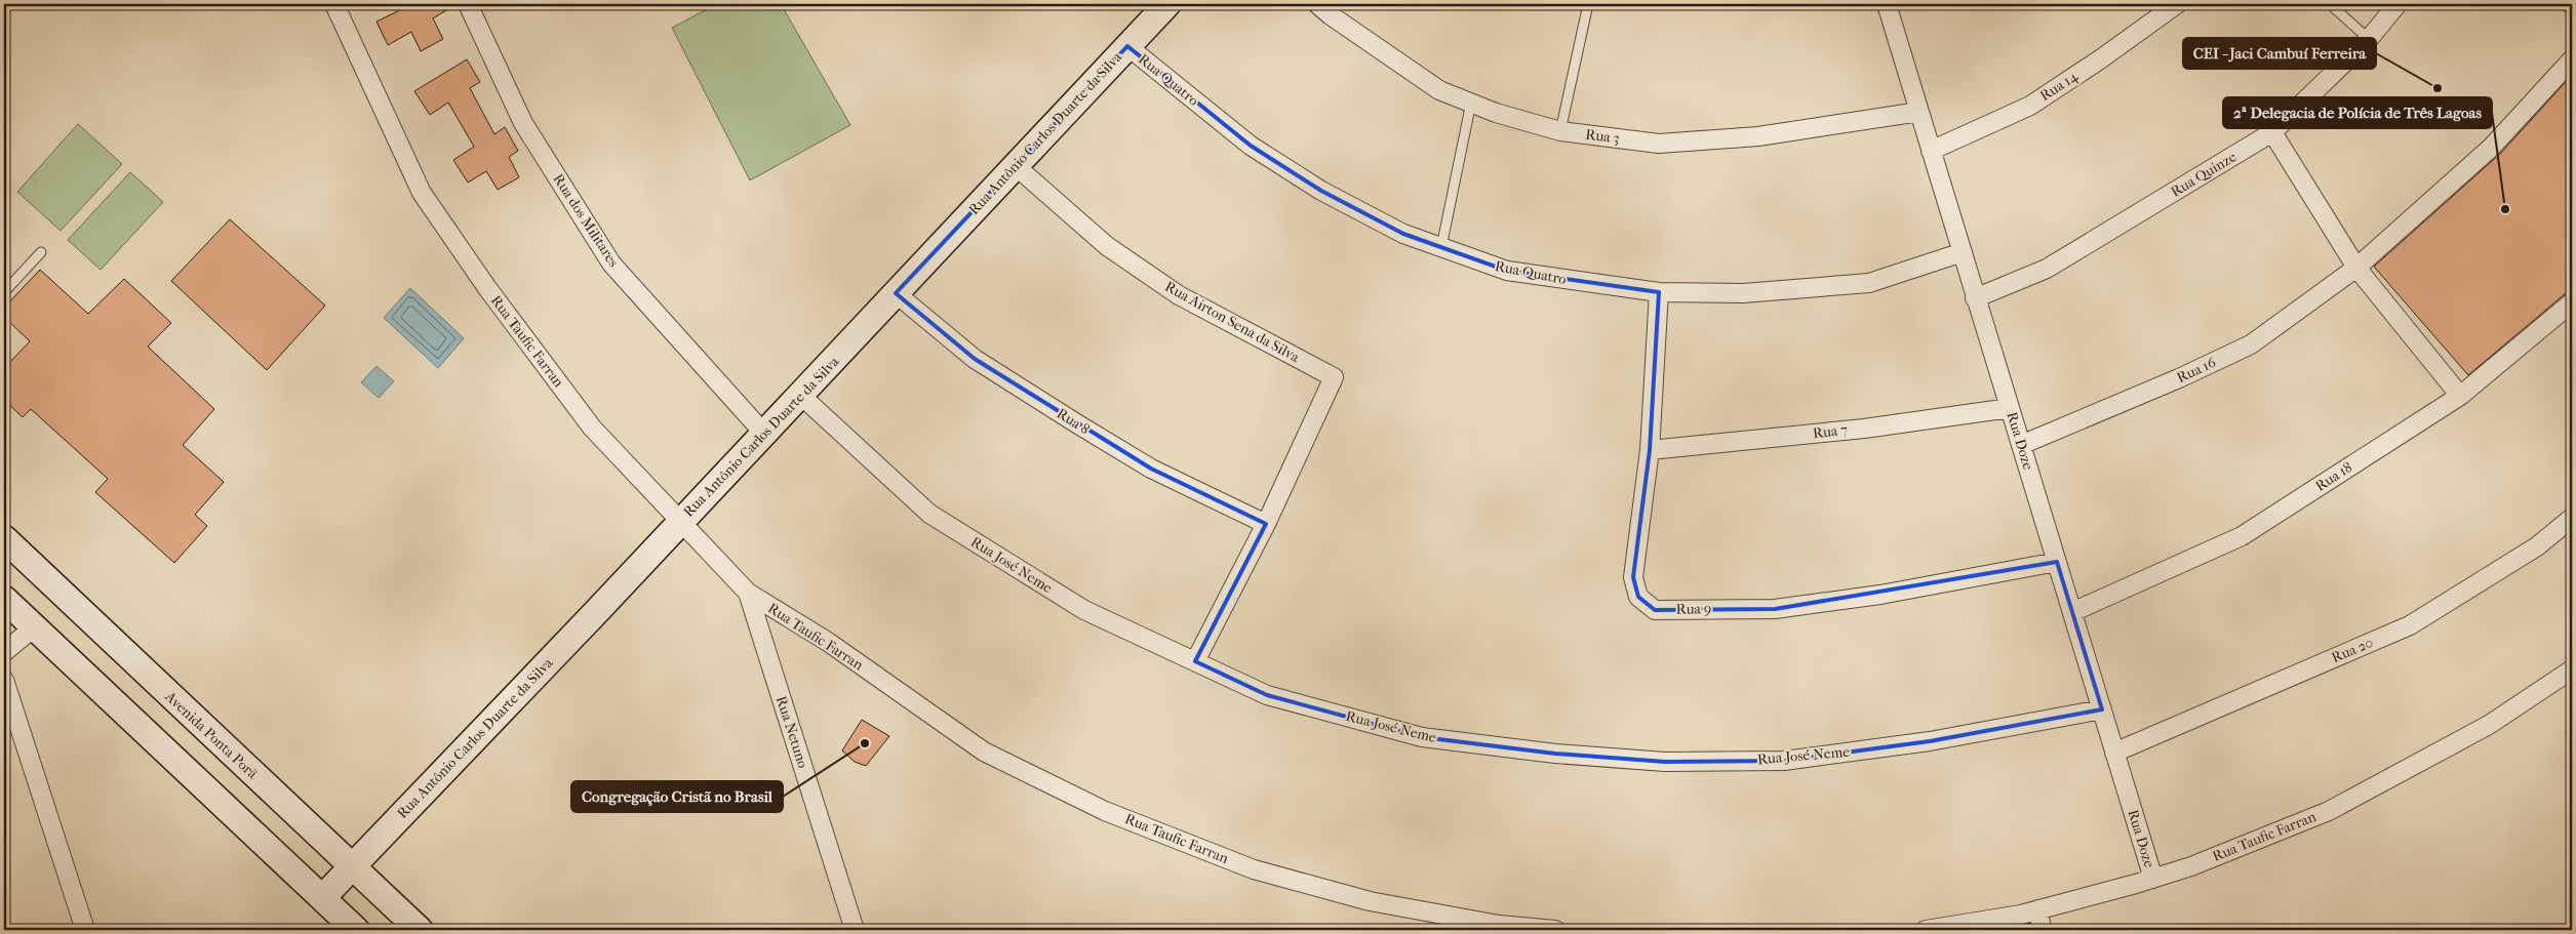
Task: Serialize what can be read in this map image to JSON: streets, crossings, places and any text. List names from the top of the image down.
{
  "streets": {
    "street": [
      "Rua Quatro",
      "Rua 14",
      "Rua Antônio Carlos Duarte da Silva",
      "Rua 3",
      "Rua Quinze",
      "Rua dos Militares",
      "Rua Airton Sena da Silva",
      "Rua Taufic Farran",
      "Rua 16",
      "Rua 8",
      "Rua 7",
      "Rua Doze",
      "Rua 18",
      "Rua José Neme",
      "Rua 9",
      "Rua 20",
      "Rua Netuno",
      "Avenida Ponta Porã"
    ]
  },
  "crossings": [
    ["Rua Quatro", "Rua Antônio Carlos Duarte da Silva"],
    ["Rua Quatro", "Rua Doze"],
    ["Rua Quatro", "Rua 9"],
    ["Rua 14", "Rua Doze"],
    ["Rua Antônio Carlos Duarte da Silva", "Rua dos Militares"],
    ["Rua Antônio Carlos Duarte da Silva", "Rua Airton Sena da Silva"],
    ["Rua Antônio Carlos Duarte da Silva", "Rua Taufic Farran"],
    ["Rua Antônio Carlos Duarte da Silva", "Rua 8"],
    ["Rua Antônio Carlos Duarte da Silva", "Rua José Neme"],
    ["Rua Antônio Carlos Duarte da Silva", "Avenida Ponta Porã"],
    ["Rua 3", "Rua Doze"],
    ["Rua Quinze", "Rua Doze"],
    ["Rua Airton Sena da Silva", "Rua 8"],
    ["Rua Taufic Farran", "Rua Doze"],
    ["Rua Taufic Farran", "Rua Netuno"],
    ["Rua 16", "Rua Doze"],
    ["Rua 7", "Rua Doze"],
    ["Rua 7", "Rua 9"],
    ["Rua Doze", "Rua 18"],
    ["Rua Doze", "Rua José Neme"],
    ["Rua Doze", "Rua 9"],
    ["Rua Doze", "Rua 20"]
  ],
  "places": ["CEI - Jaci Cambuí Ferreira", "2ª Delegacia de Polícia de Três Lagoas", "Congregação Cristã no Brasil"]
}
